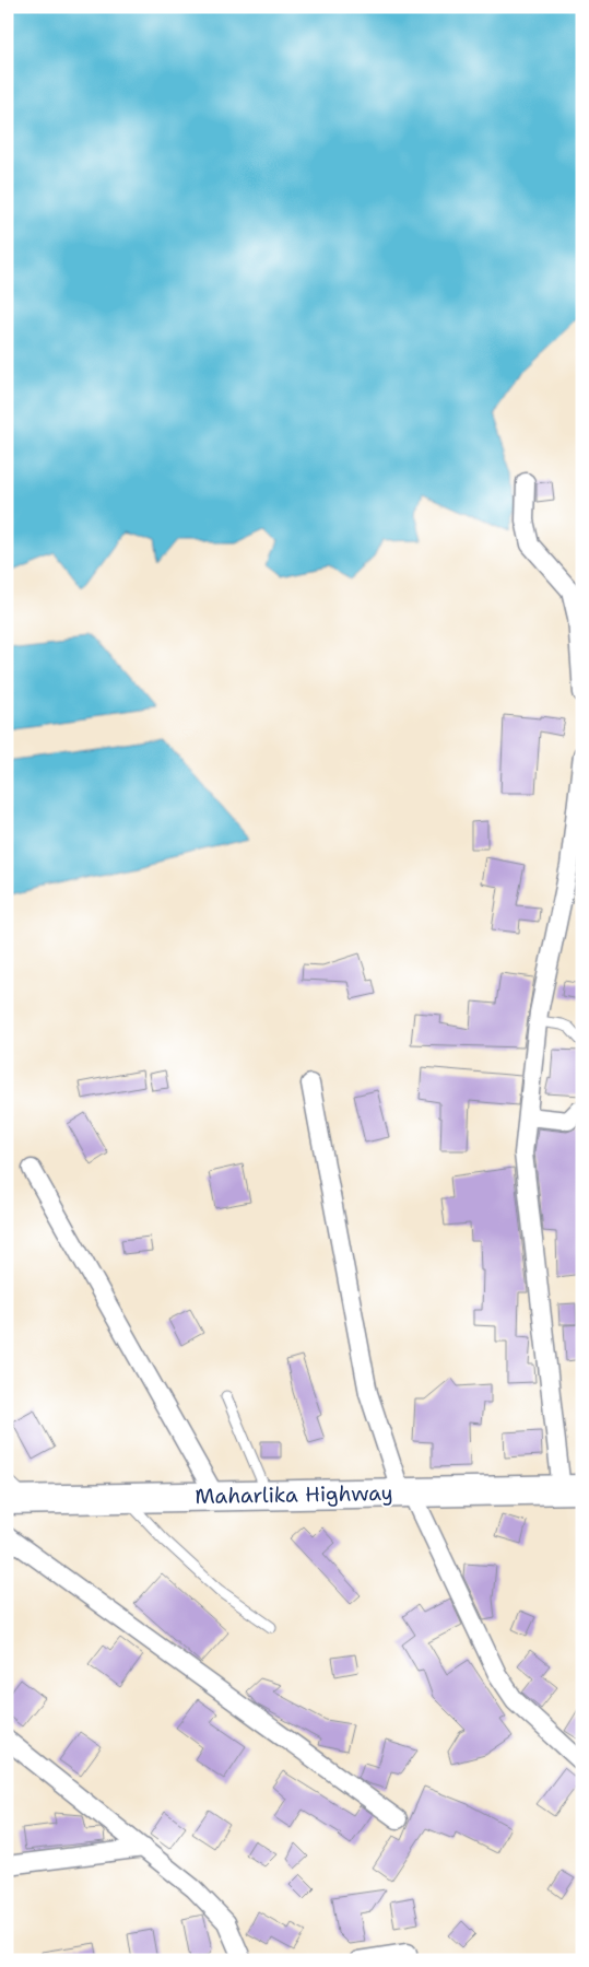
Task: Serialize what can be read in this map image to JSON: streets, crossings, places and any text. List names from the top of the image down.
{
  "streets": {
    "main road": ["Maharlika Highway"]
  }
}
